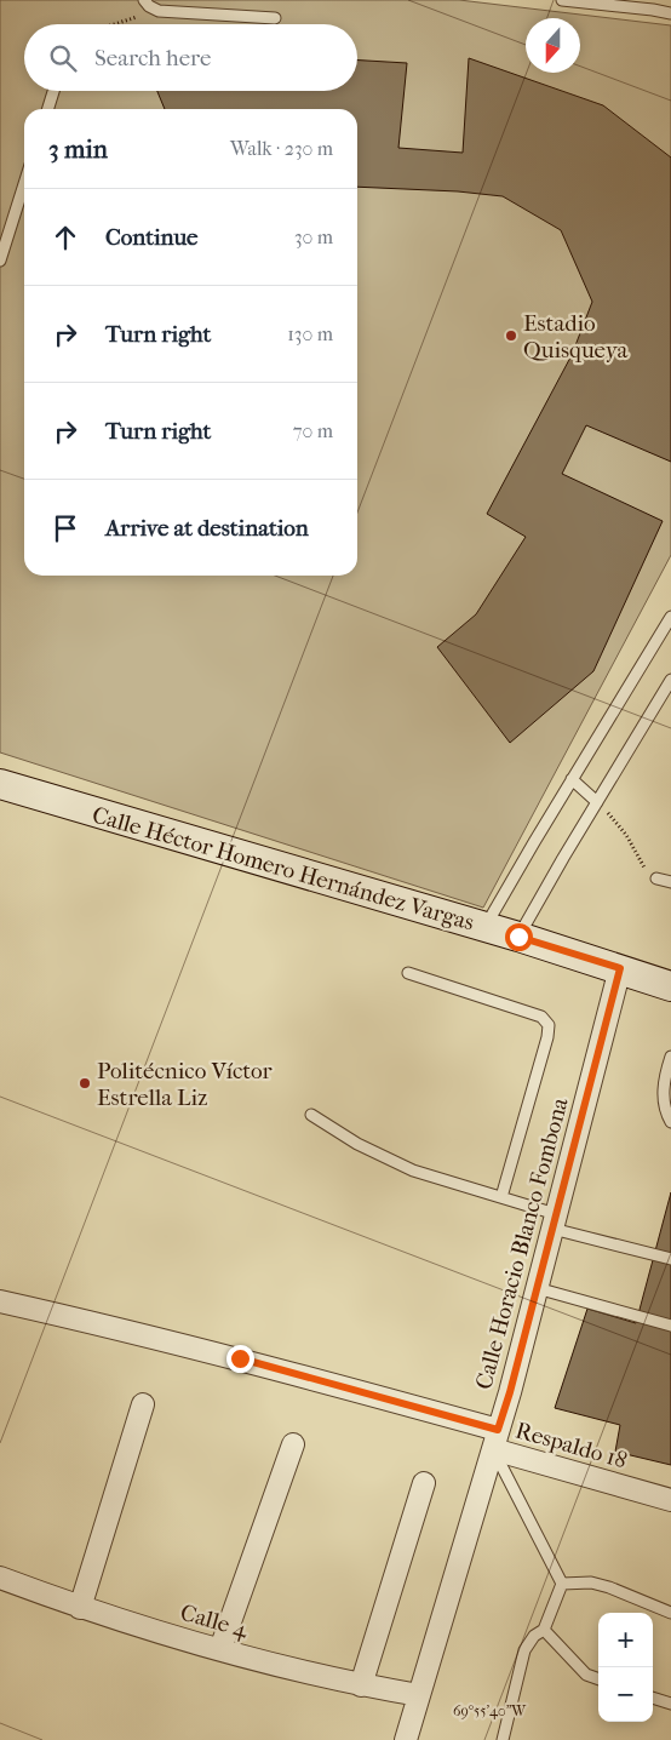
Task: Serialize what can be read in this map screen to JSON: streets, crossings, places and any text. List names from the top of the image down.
{
  "streets": {
    "street": [
      "Calle Héctor Homero Hernández Vargas",
      "Calle Horacio Blanco Fombona",
      "Respaldo 18",
      "Calle 4"
    ]
  },
  "crossings": [
    ["Calle Héctor Homero Hernández Vargas", "Calle Horacio Blanco Fombona"],
    ["Calle Horacio Blanco Fombona", "Respaldo 18"],
    ["Calle Horacio Blanco Fombona", "Calle 4"]
  ],
  "places": ["Estadio Quisqueya", "Politécnico Víctor Estrella Liz"],
  "north": "bottom",
  "page": {
    "search": "Search here",
    "heading": ["3 min", "Walk · 230 m"],
    "list": [
      ["Continue", "30 m"],
      ["Turn right", "130 m"],
      ["Turn right", "70 m"],
      "Arrive at destination"
    ],
    "map_buttons": ["+", "−"]
  },
  "coordinates": ["69°55'40\"W"]
}
